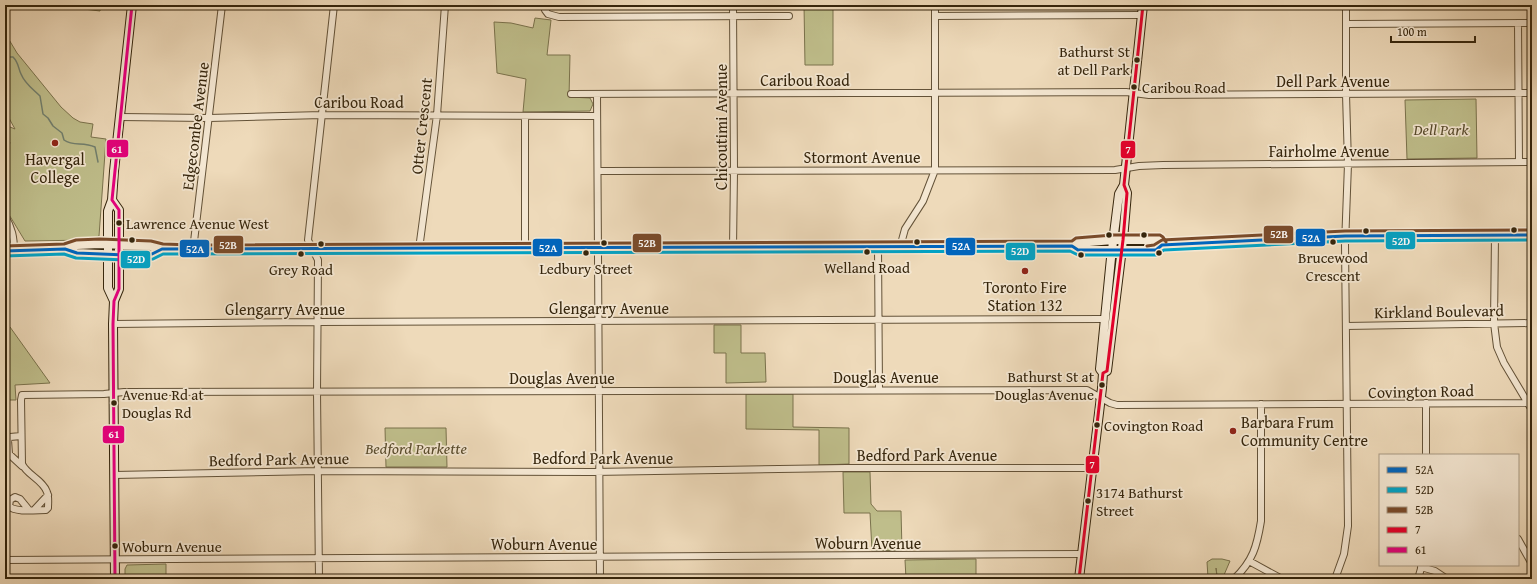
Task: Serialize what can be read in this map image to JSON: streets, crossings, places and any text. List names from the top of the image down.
{
  "streets": {
    "street": [
      "Caribou Road",
      "Dell Park Avenue",
      "Edgecombe Avenue",
      "Otter Crescent",
      "Chicoutimi Avenue",
      "Fairholme Avenue",
      "Stormont Avenue",
      "Glengarry Avenue",
      "Kirkland Boulevard",
      "Douglas Avenue",
      "Covington Road",
      "Bedford Park Avenue",
      "Woburn Avenue"
    ]
  },
  "crossings": [
    ["Caribou Road", "Dell Park Avenue"],
    ["Caribou Road", "Edgecombe Avenue"],
    ["Caribou Road", "Otter Crescent"],
    ["Caribou Road", "Chicoutimi Avenue"],
    ["Chicoutimi Avenue", "Stormont Avenue"],
    ["Fairholme Avenue", "Stormont Avenue"],
    ["Douglas Avenue", "Covington Road"]
  ],
  "parks": ["Dell Park", "Bedford Parkette"],
  "places": [
    "Bathurst St at Dell Park",
    "Caribou Road",
    "Havergal College",
    "Lawrence Avenue West",
    "Brucewood Crescent",
    "Welland Road",
    "Ledbury Street",
    "Grey Road",
    "Toronto Fire Station 132",
    "Bathurst St at Douglas Avenue",
    "Avenue Rd at Douglas Rd",
    "Covington Road",
    "Barbara Frum Community Centre",
    "3174 Bathurst Street",
    "Woburn Avenue"
  ],
  "lines": [
    "transit line 7",
    "transit line 61",
    "transit line 52B",
    "transit line 52A",
    "transit line 52D"
  ],
  "legend": [
    "52A",
    "52D",
    "52B",
    "7",
    "61"
  ],
  "scale_bar": "100 m"
}
